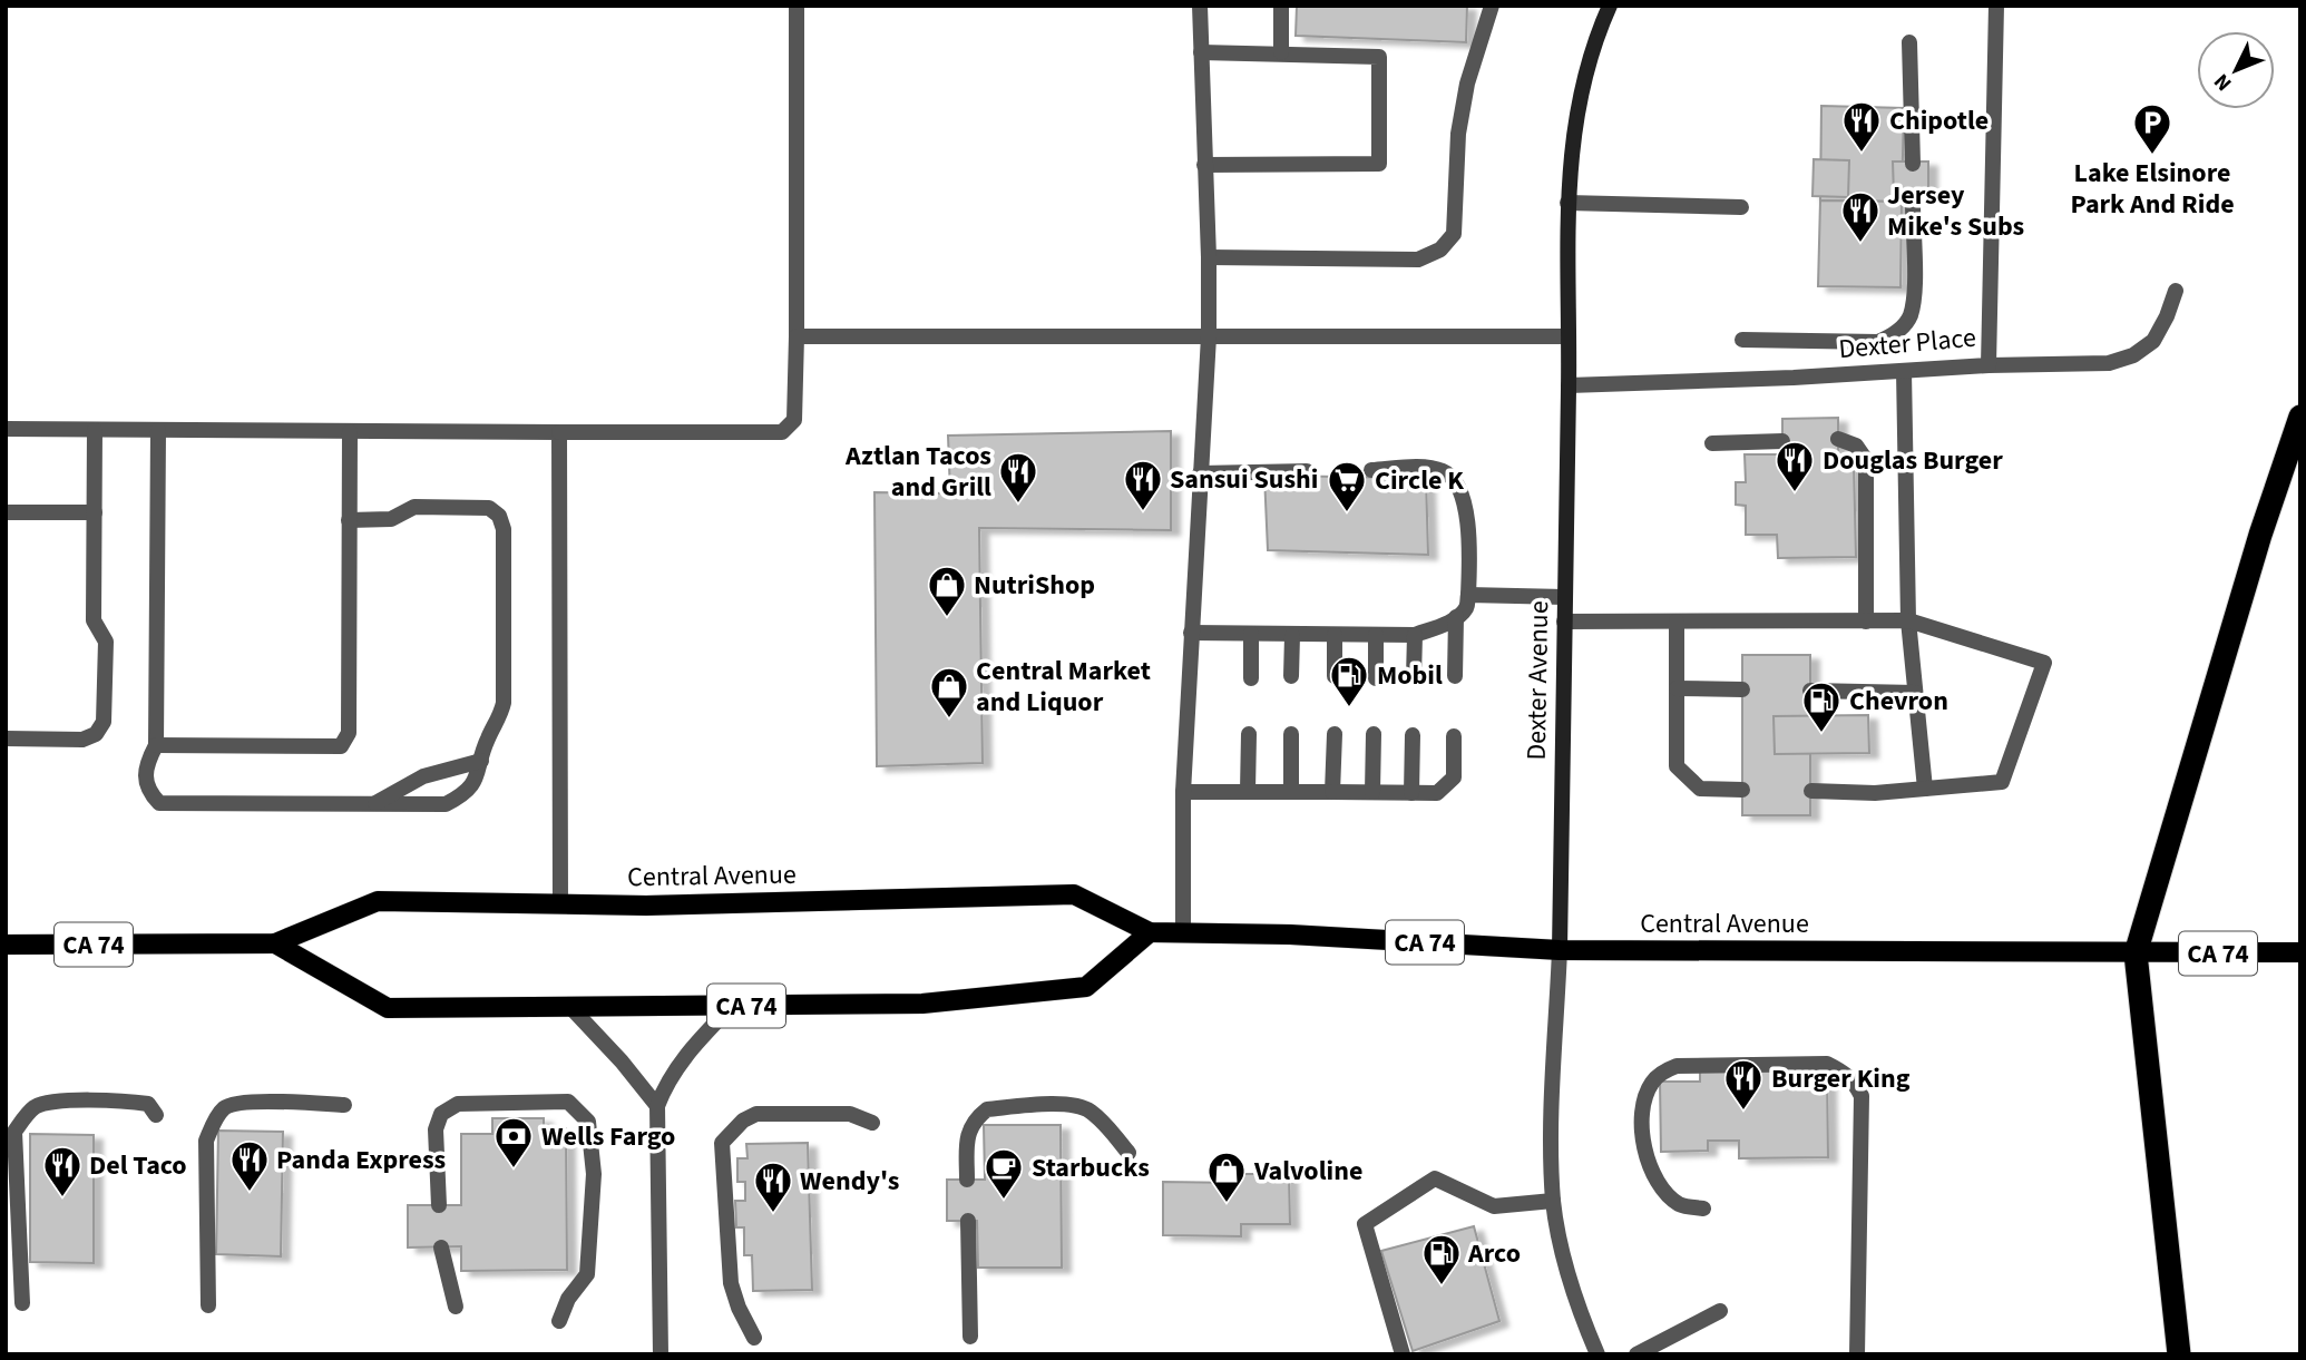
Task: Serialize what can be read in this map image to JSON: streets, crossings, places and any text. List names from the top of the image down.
{
  "streets": {
    "main road": ["Central Avenue", "CA 74"],
    "street": ["Dexter Place", "Dexter Avenue"]
  },
  "crossings": [
    ["Dexter Place", "Dexter Avenue"],
    ["Dexter Avenue", "Central Avenue"],
    ["Central Avenue", "CA 74"]
  ],
  "places": {
    "restaurant": [
      "Chipotle",
      "Jersey Mike's Subs",
      "Douglas Burger",
      "Aztlan Tacos and Grill",
      "Sansui Sushi",
      "Burger King",
      "Panda Express",
      "Del Taco",
      "Wendy's"
    ],
    "parking": ["Lake Elsinore Park And Ride"],
    "supermarket": ["Circle K"],
    "shop": ["NutriShop", "Central Market and Liquor", "Valvoline"],
    "fuel station": ["Mobil", "Chevron", "Arco"],
    "bank": ["Wells Fargo"],
    "cafe": ["Starbucks"]
  },
  "north": "bottom left"
}
